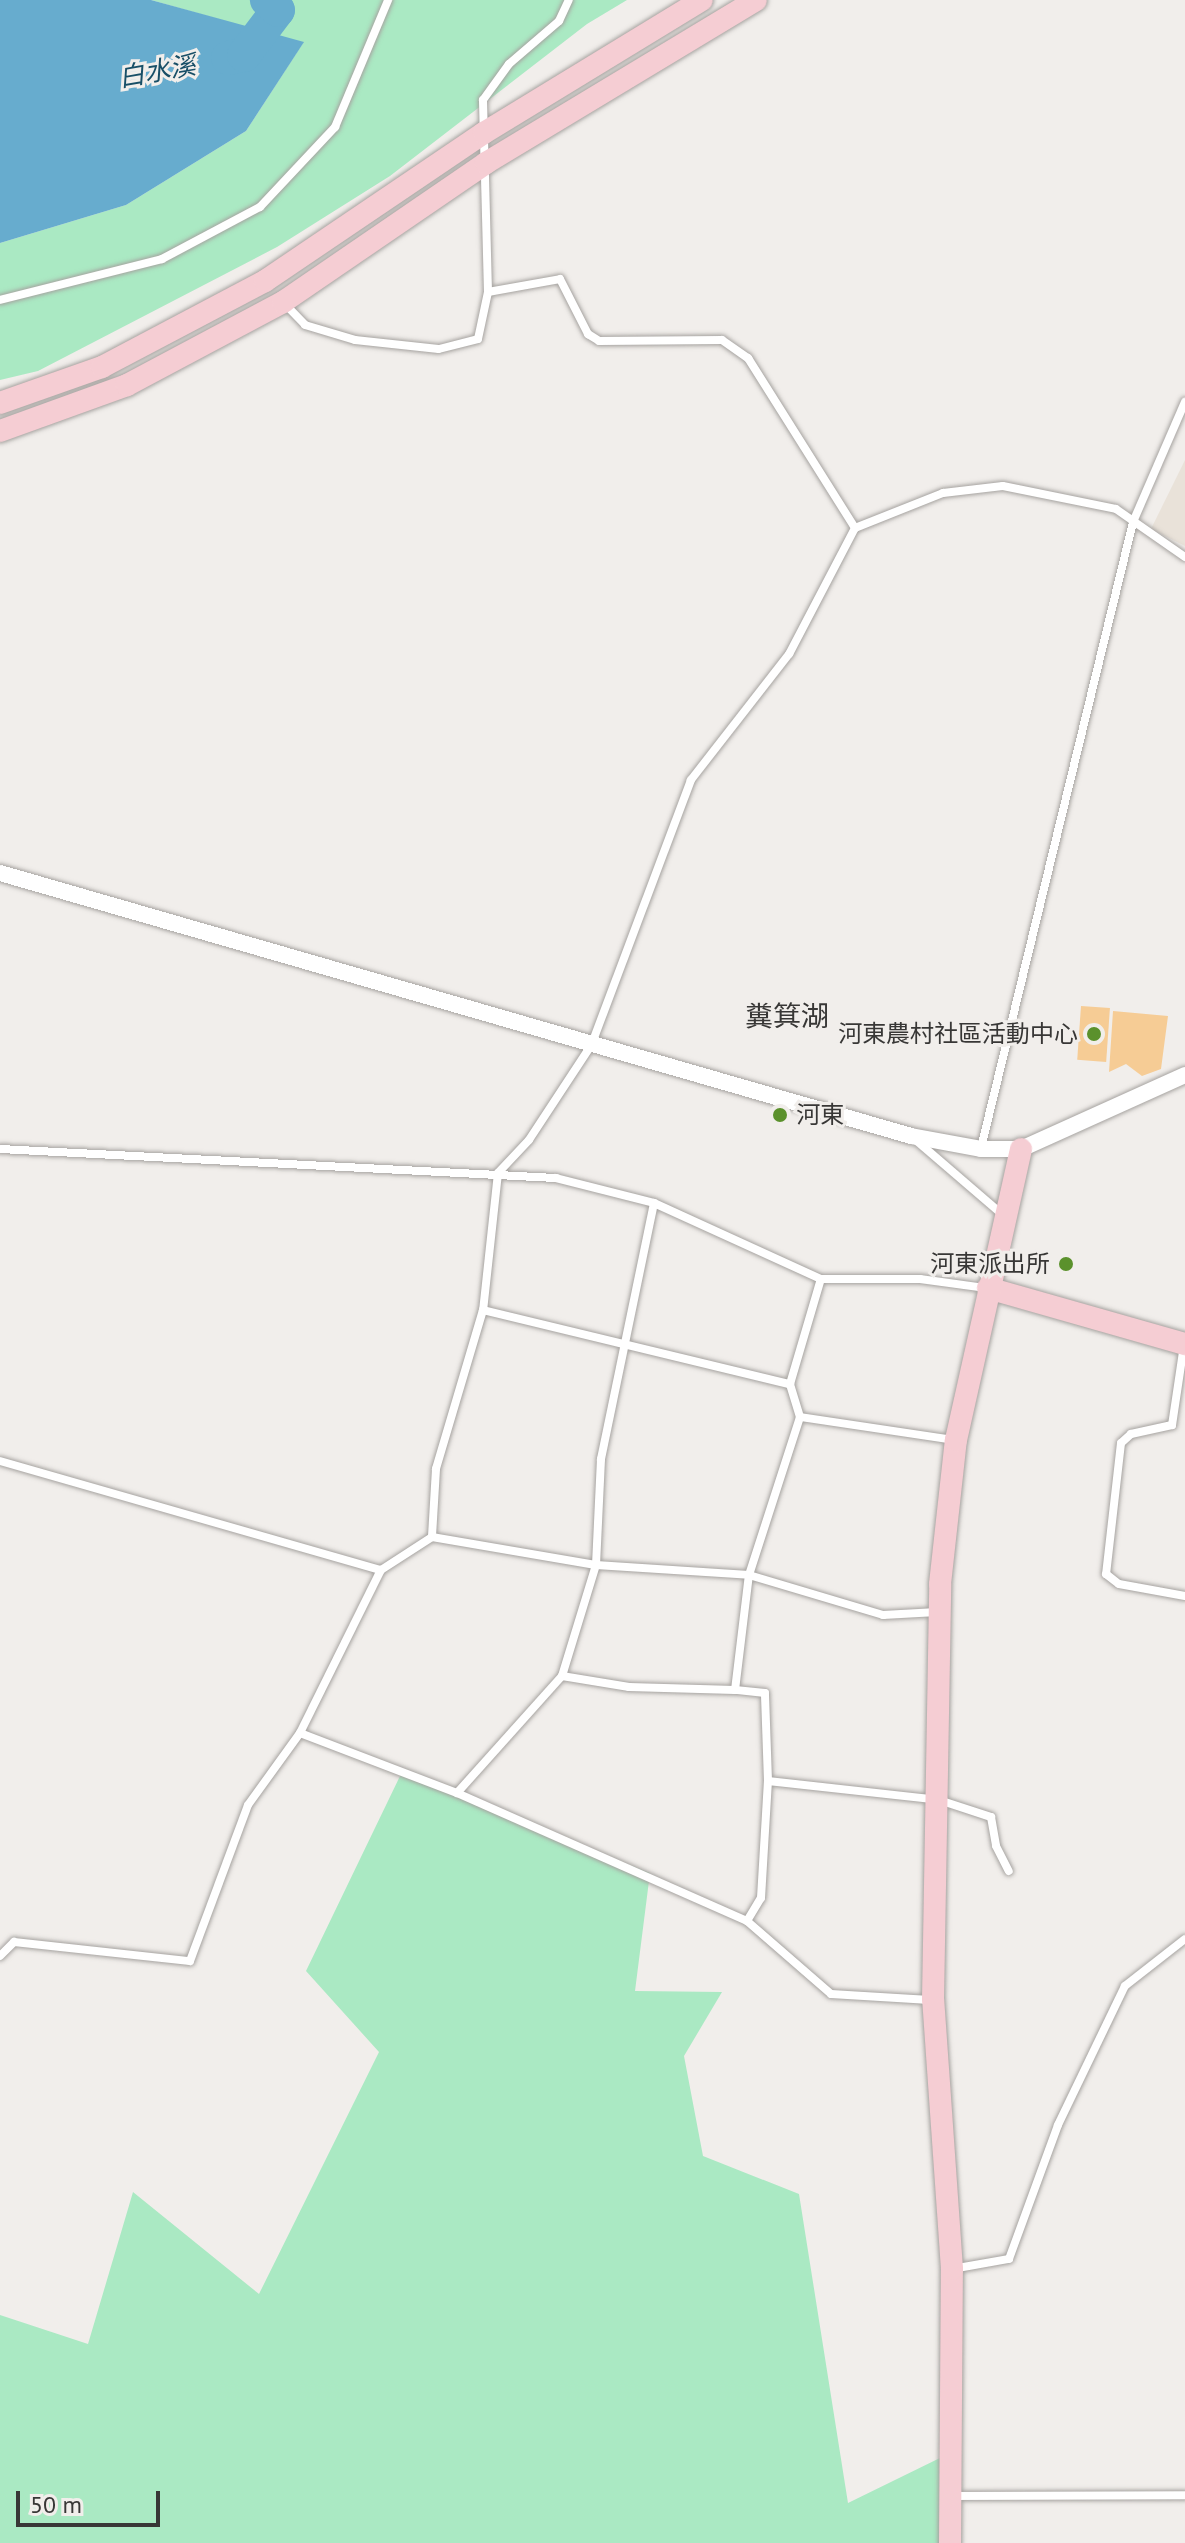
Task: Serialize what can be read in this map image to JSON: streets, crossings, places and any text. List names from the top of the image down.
{
  "districts": ["糞箕湖"],
  "water": ["白水溪"],
  "places": ["河東農村社區活動中心", "河東", "河東派出所"],
  "scale_bar": "50 m"
}
